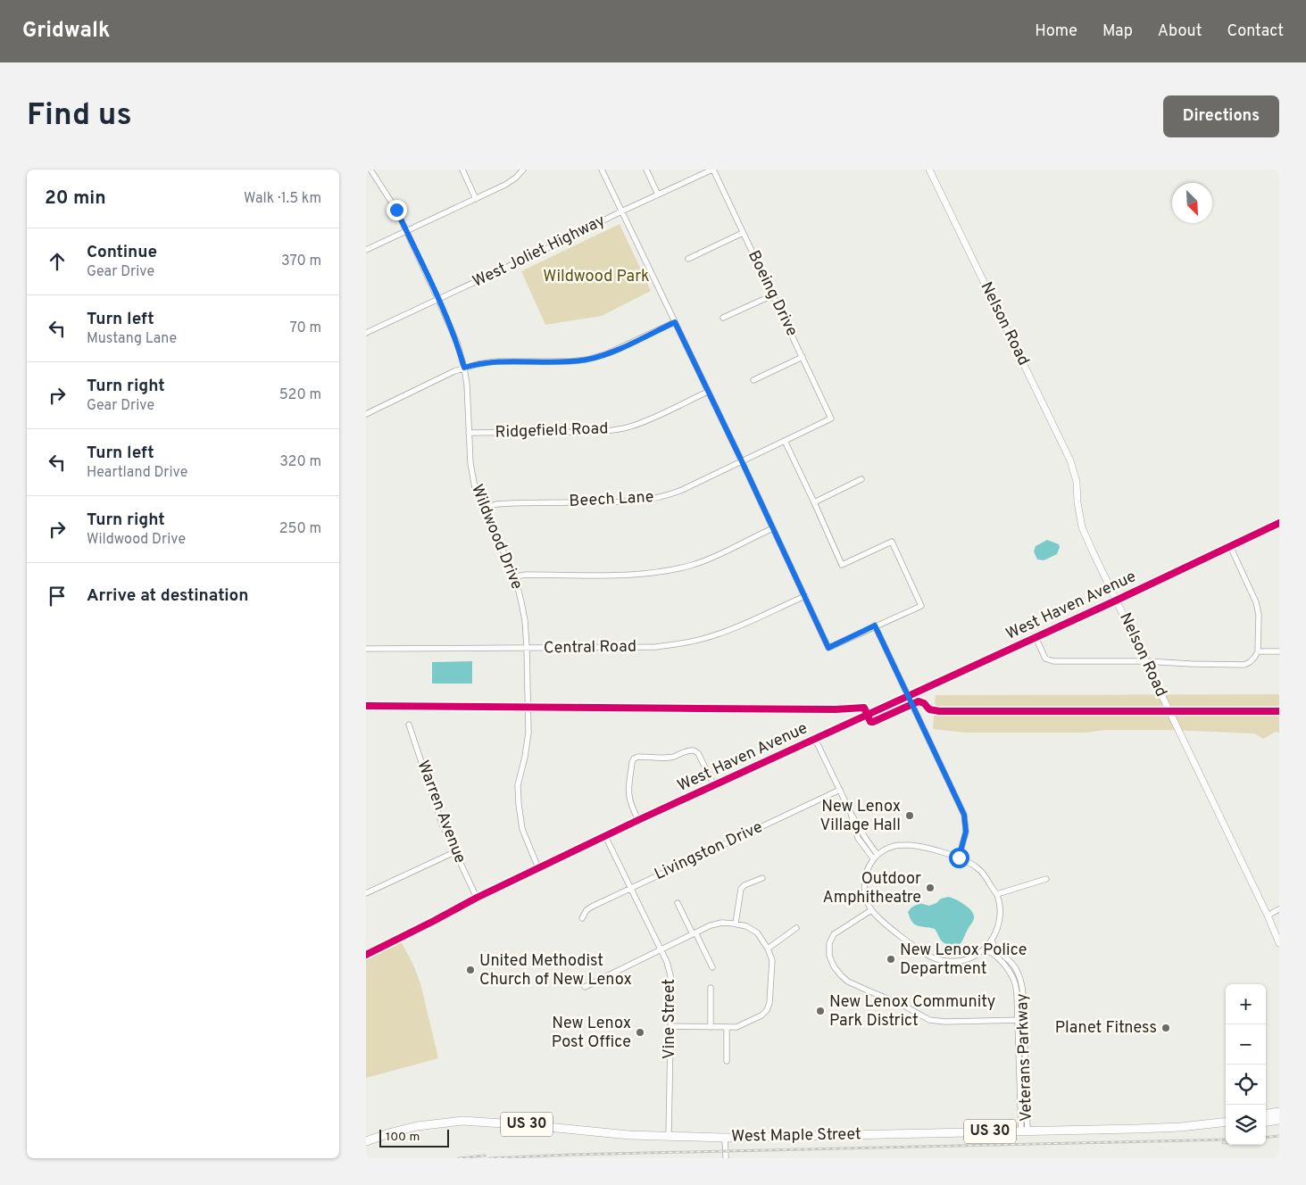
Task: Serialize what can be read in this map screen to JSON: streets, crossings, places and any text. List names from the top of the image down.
{
  "streets": {
    "main road": ["US 30", "West Maple Street"],
    "street": [
      "West Joliet Highway",
      "Boeing Drive",
      "Nelson Road",
      "Ridgefield Road",
      "Beech Lane",
      "Wildwood Drive",
      "West Haven Avenue",
      "Central Road",
      "Warren Avenue",
      "Livingston Drive",
      "Vine Street",
      "Veterans Parkway"
    ]
  },
  "crossings": [
    ["West Joliet Highway", "Boeing Drive"],
    ["West Joliet Highway", "Wildwood Drive"],
    ["Boeing Drive", "Beech Lane"],
    ["Nelson Road", "West Haven Avenue"],
    ["Ridgefield Road", "Wildwood Drive"],
    ["Beech Lane", "Wildwood Drive"],
    ["Wildwood Drive", "West Haven Avenue"],
    ["Wildwood Drive", "Central Road"],
    ["West Haven Avenue", "Warren Avenue"],
    ["West Haven Avenue", "Vine Street"],
    ["Livingston Drive", "Vine Street"],
    ["Vine Street", "West Maple Street"],
    ["Veterans Parkway", "West Maple Street"]
  ],
  "parks": ["Wildwood Park"],
  "places": [
    "New Lenox Village Hall",
    "Outdoor Amphitheatre",
    "New Lenox Police Department",
    "United Methodist Church of New Lenox",
    "New Lenox Community Park District",
    "Planet Fitness",
    "New Lenox Post Office"
  ],
  "scale_bar": "100 m",
  "north": "bottom right",
  "page": {
    "header": "Gridwalk",
    "nav": [
      "Home",
      "Map",
      "About",
      "Contact"
    ],
    "buttons": "Directions",
    "title": "Find us",
    "heading": ["20 min", "Walk · 1.5 km"],
    "list": [
      ["Continue", "Gear Drive", "370 m"],
      ["Turn left", "Mustang Lane", "70 m"],
      ["Turn right", "Gear Drive", "520 m"],
      ["Turn left", "Heartland Drive", "320 m"],
      ["Turn right", "Wildwood Drive", "250 m"],
      "Arrive at destination"
    ],
    "map_buttons": ["+", "−"],
    "scale": "100 m"
  }
}
